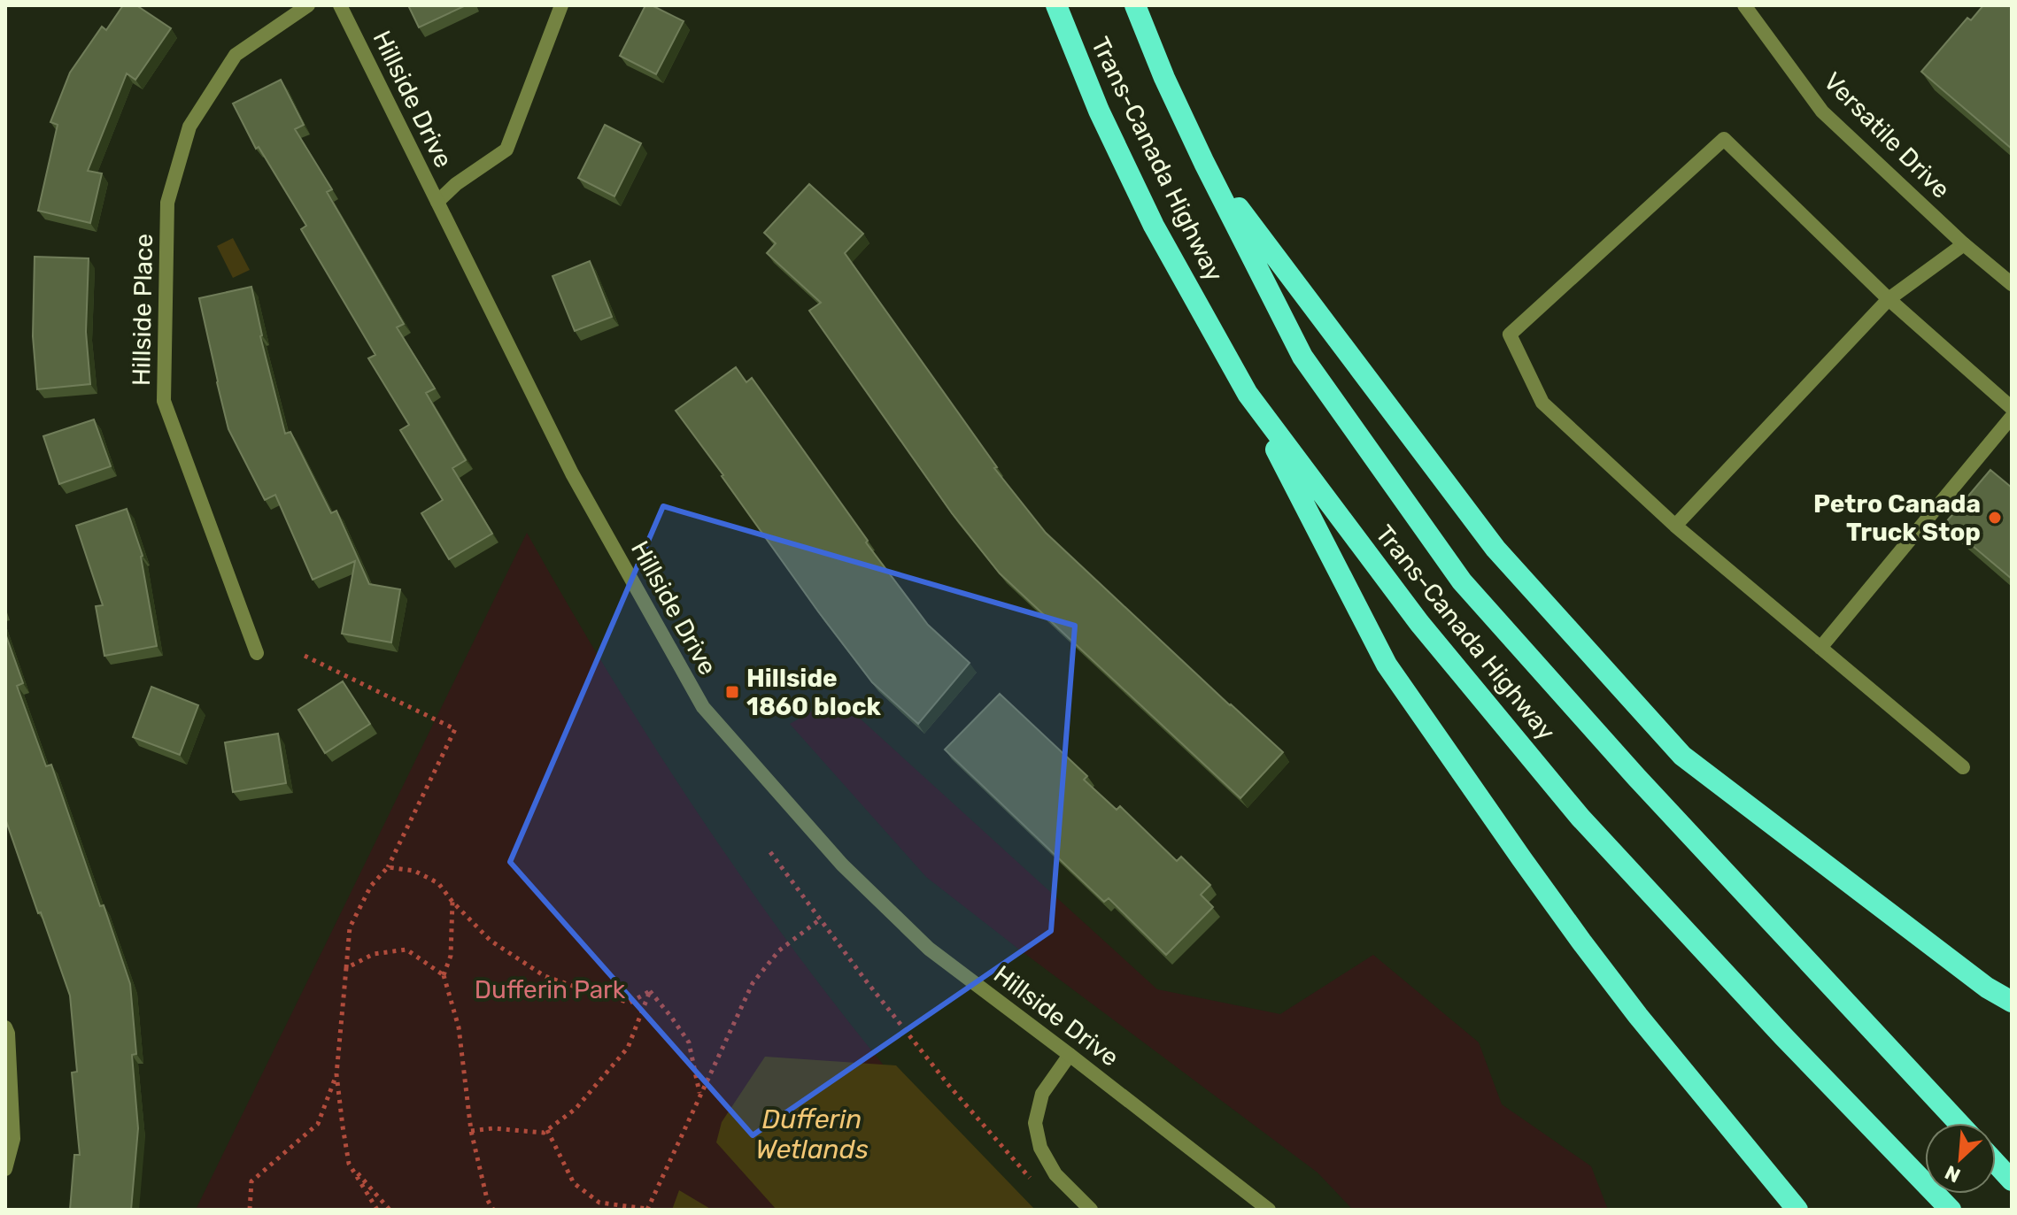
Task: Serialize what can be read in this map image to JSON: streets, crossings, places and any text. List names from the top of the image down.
{
  "streets": {
    "highway": ["Trans-Canada Highway"],
    "street": ["Hillside Drive", "Versatile Drive", "Hillside Place"]
  },
  "water": ["Dufferin Wetlands"],
  "parks": ["Dufferin Park"],
  "places": {
    "other": ["Petro Canada Truck Stop"],
    "transit": ["Hillside 1860 block"]
  },
  "north": "bottom left"
}
